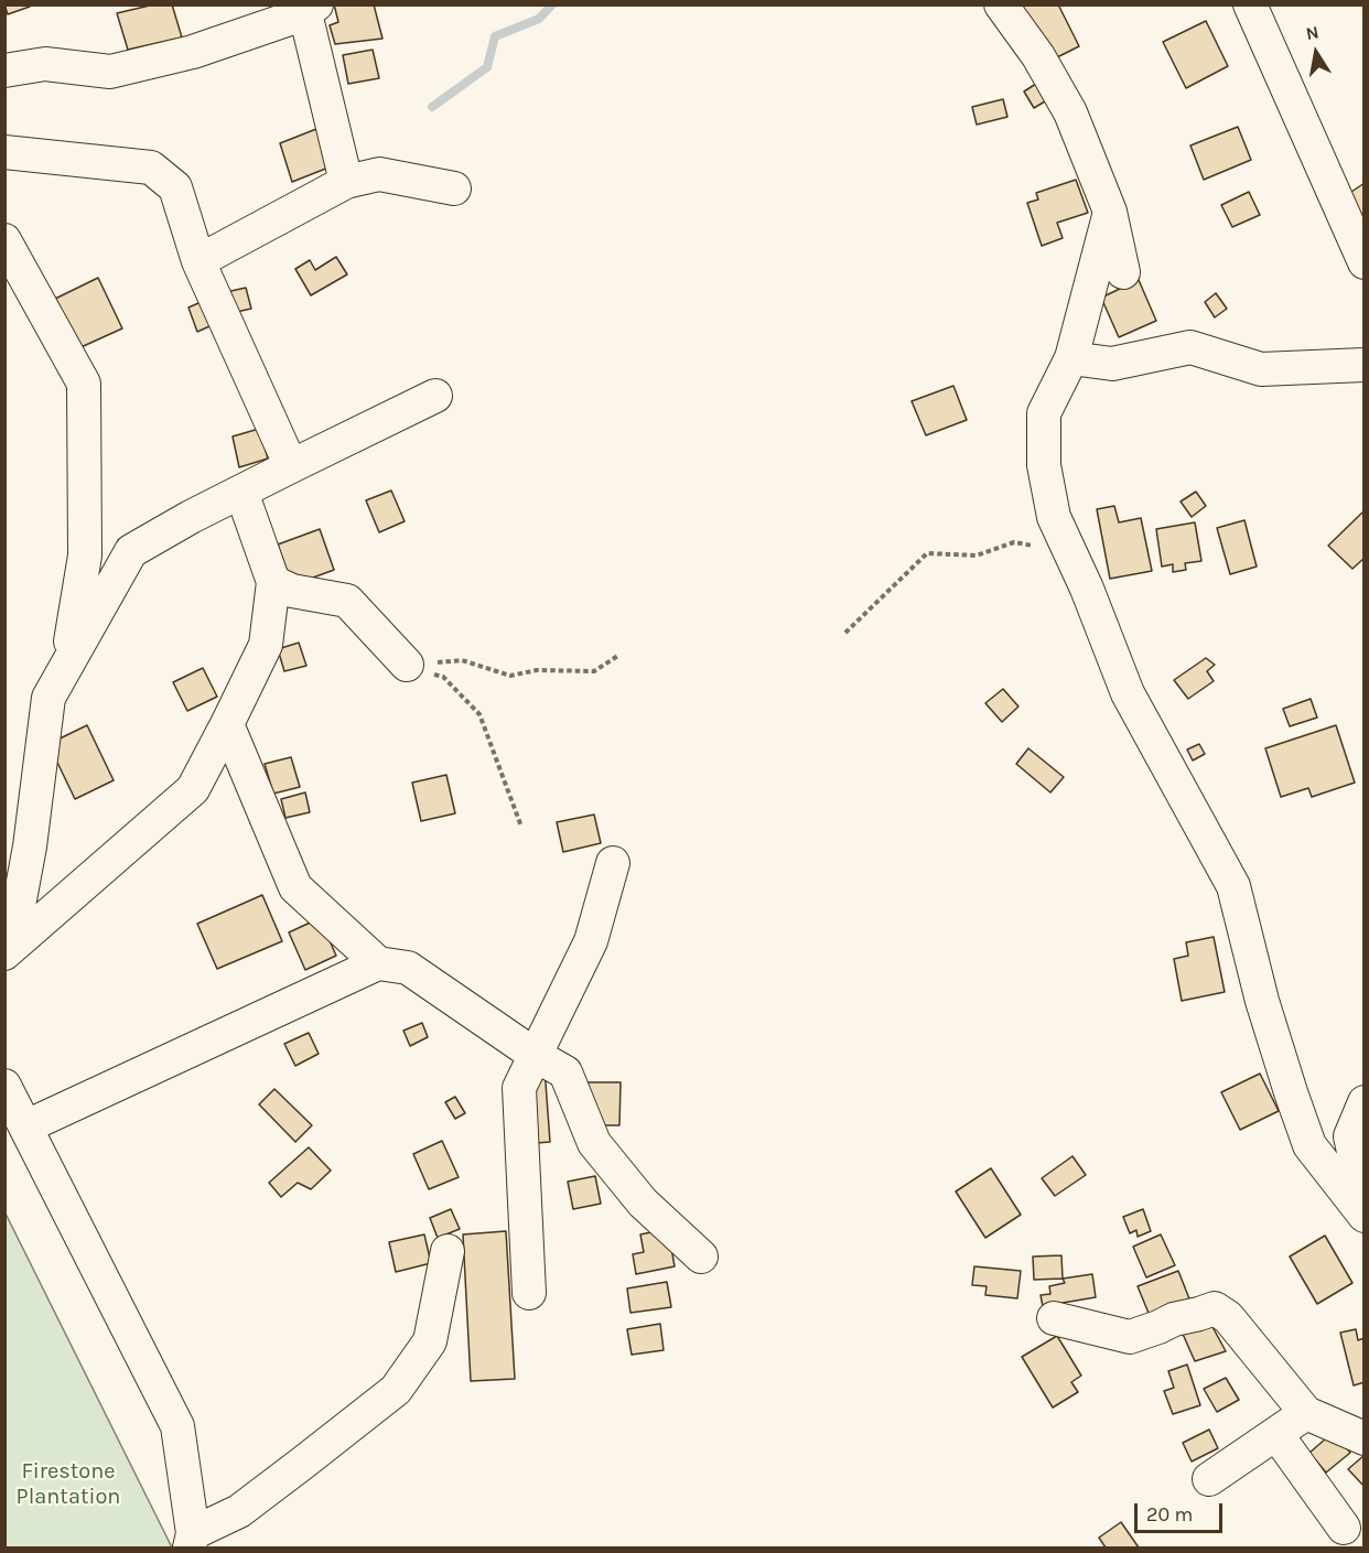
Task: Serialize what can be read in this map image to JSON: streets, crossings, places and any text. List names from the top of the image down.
{
  "parks": ["Firestone Plantation"],
  "scale_bar": "20 m",
  "north": "top"
}
